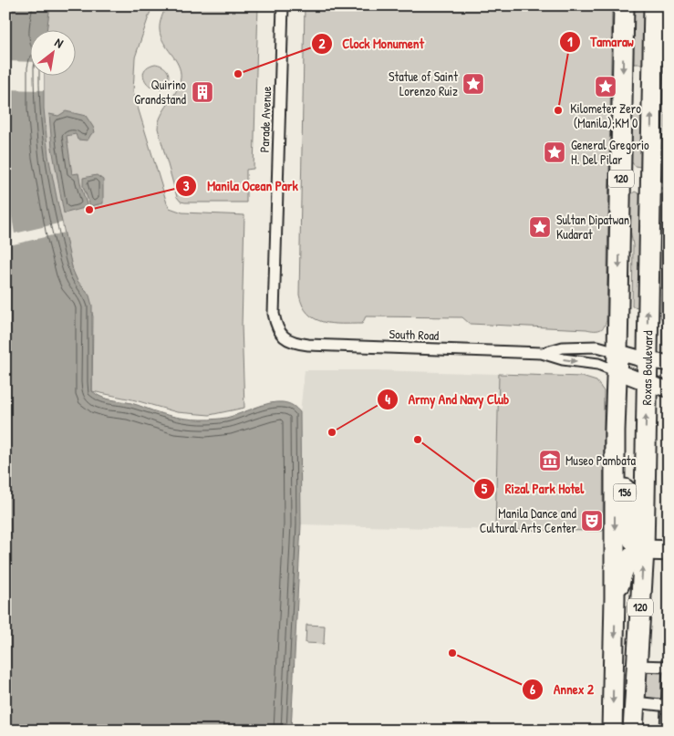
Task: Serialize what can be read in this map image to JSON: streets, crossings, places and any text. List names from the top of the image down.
{
  "streets": {
    "highway": ["120", "Roxas Boulevard", "156"],
    "street": ["Parade Avenue", "South Road"]
  },
  "crossings": [
    ["Parade Avenue", "South Road"],
    ["120", "South Road"],
    ["120", "156"],
    ["Roxas Boulevard", "156"]
  ],
  "places": {
    "other": [
      "Clock Monument",
      "Tamaraw",
      "Manila Ocean Park",
      "Army And Navy Club",
      "Rizal Park Hotel",
      "Annex 2"
    ],
    "place": [
      "Statue of Saint Lorenzo Ruiz",
      "Kilometer Zero (Manila);KM 0",
      "General Gregorio H. Del Pilar",
      "Sultan Dipatwan Kudarat"
    ],
    "building": ["Quirino Grandstand"],
    "museum": ["Museo Pambata"],
    "theatre": ["Manila Dance and Cultural Arts Center"]
  },
  "north": "top right"
}
